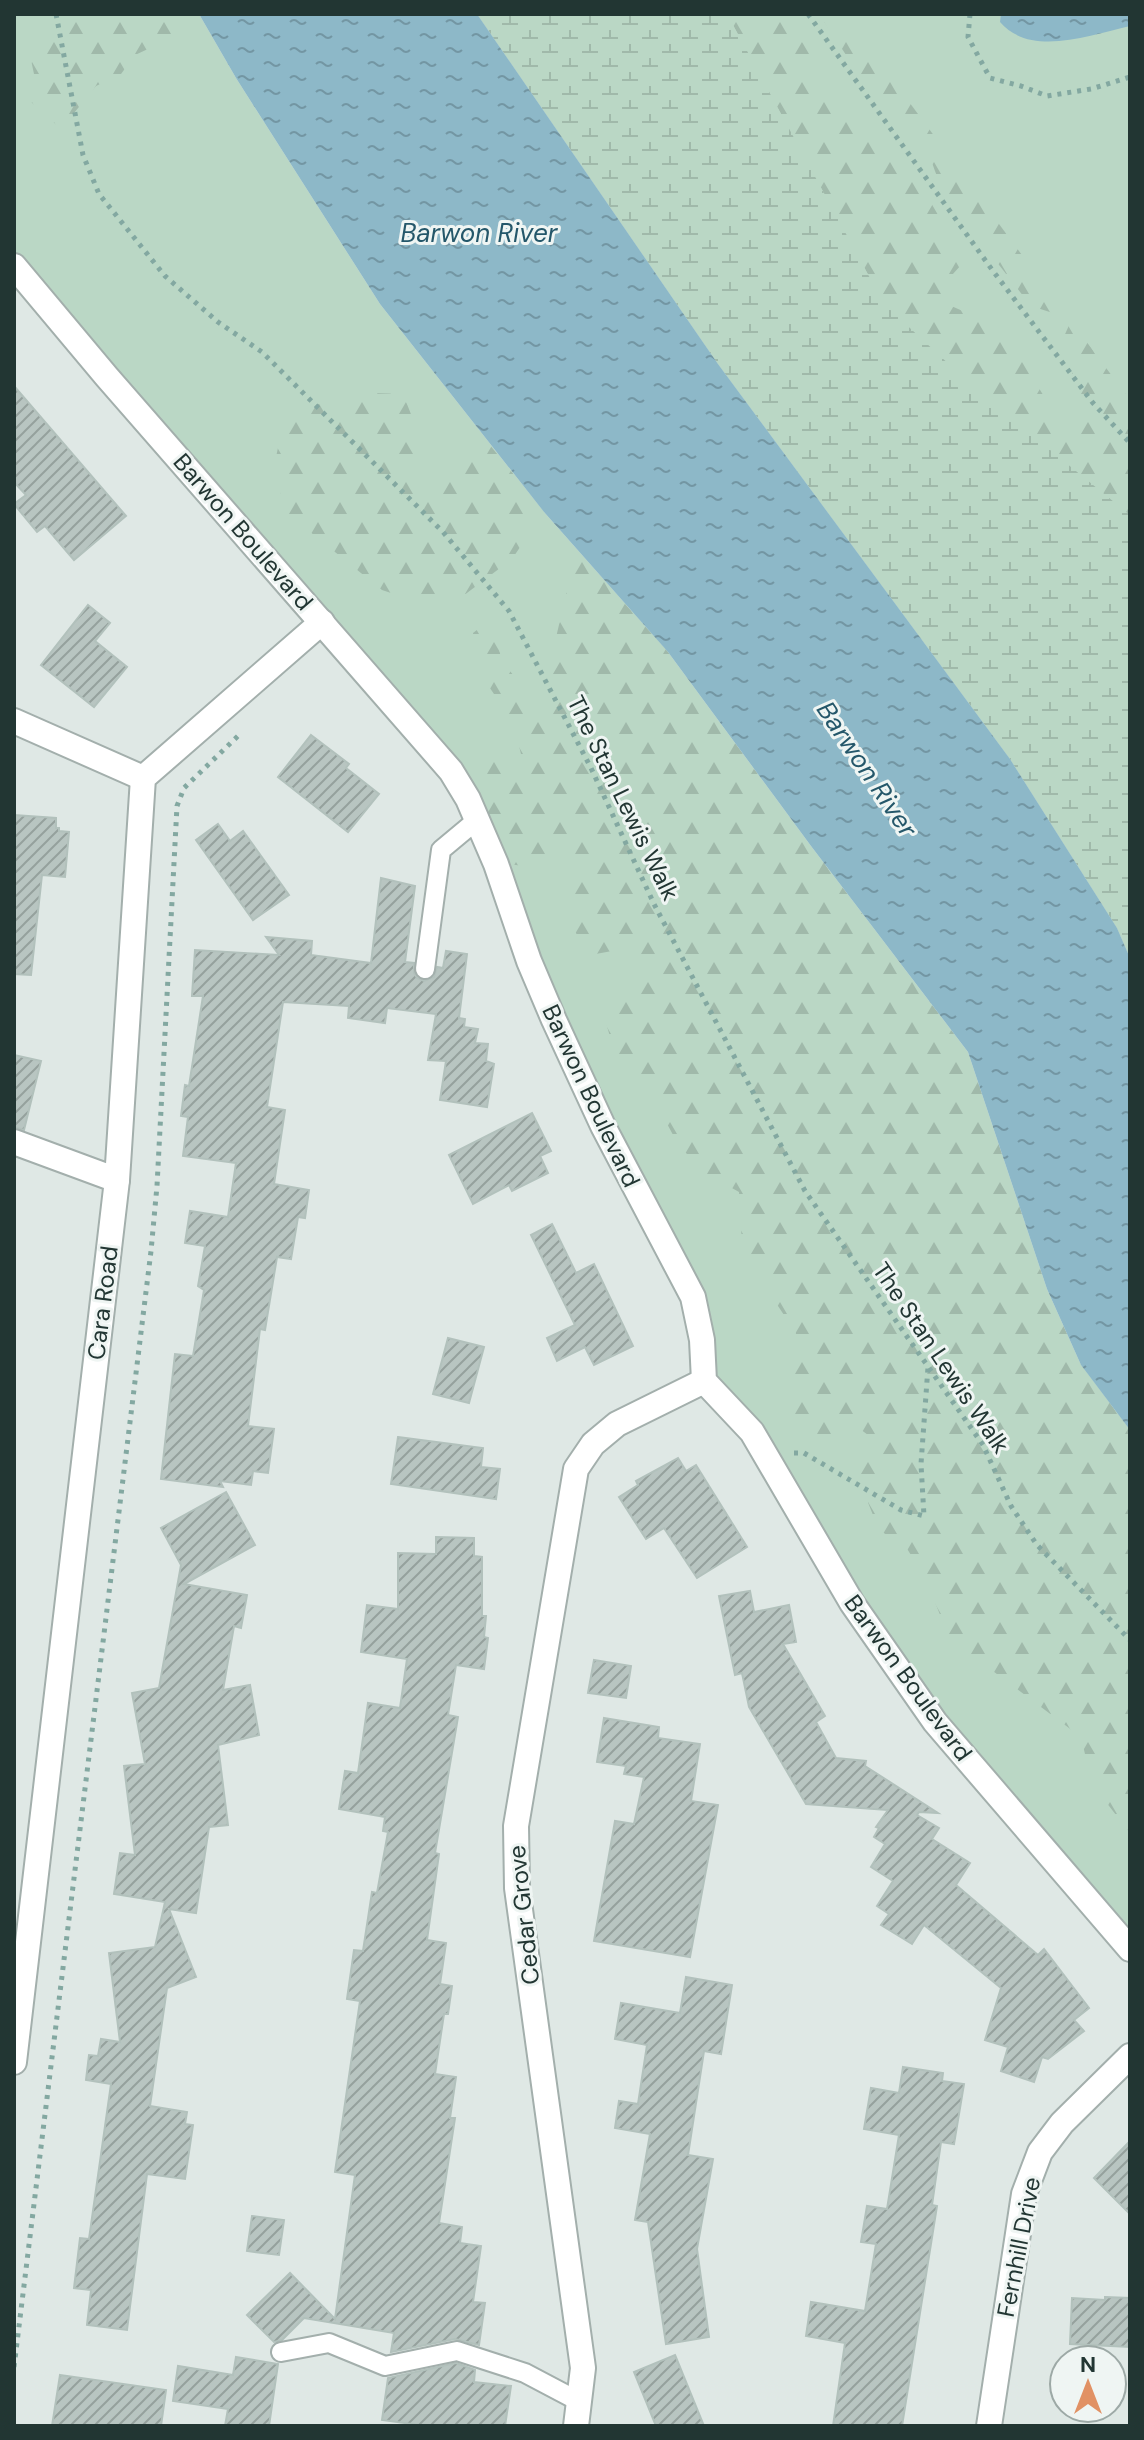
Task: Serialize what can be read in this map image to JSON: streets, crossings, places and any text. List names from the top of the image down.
{
  "streets": {
    "street": [
      "Barwon Boulevard",
      "Cara Road",
      "Cedar Grove",
      "Fernhill Drive"
    ],
    "path": ["The Stan Lewis Walk"]
  },
  "crossings": [
    ["Barwon Boulevard", "Cedar Grove"]
  ],
  "water": ["Barwon River"],
  "north": "top"
}
